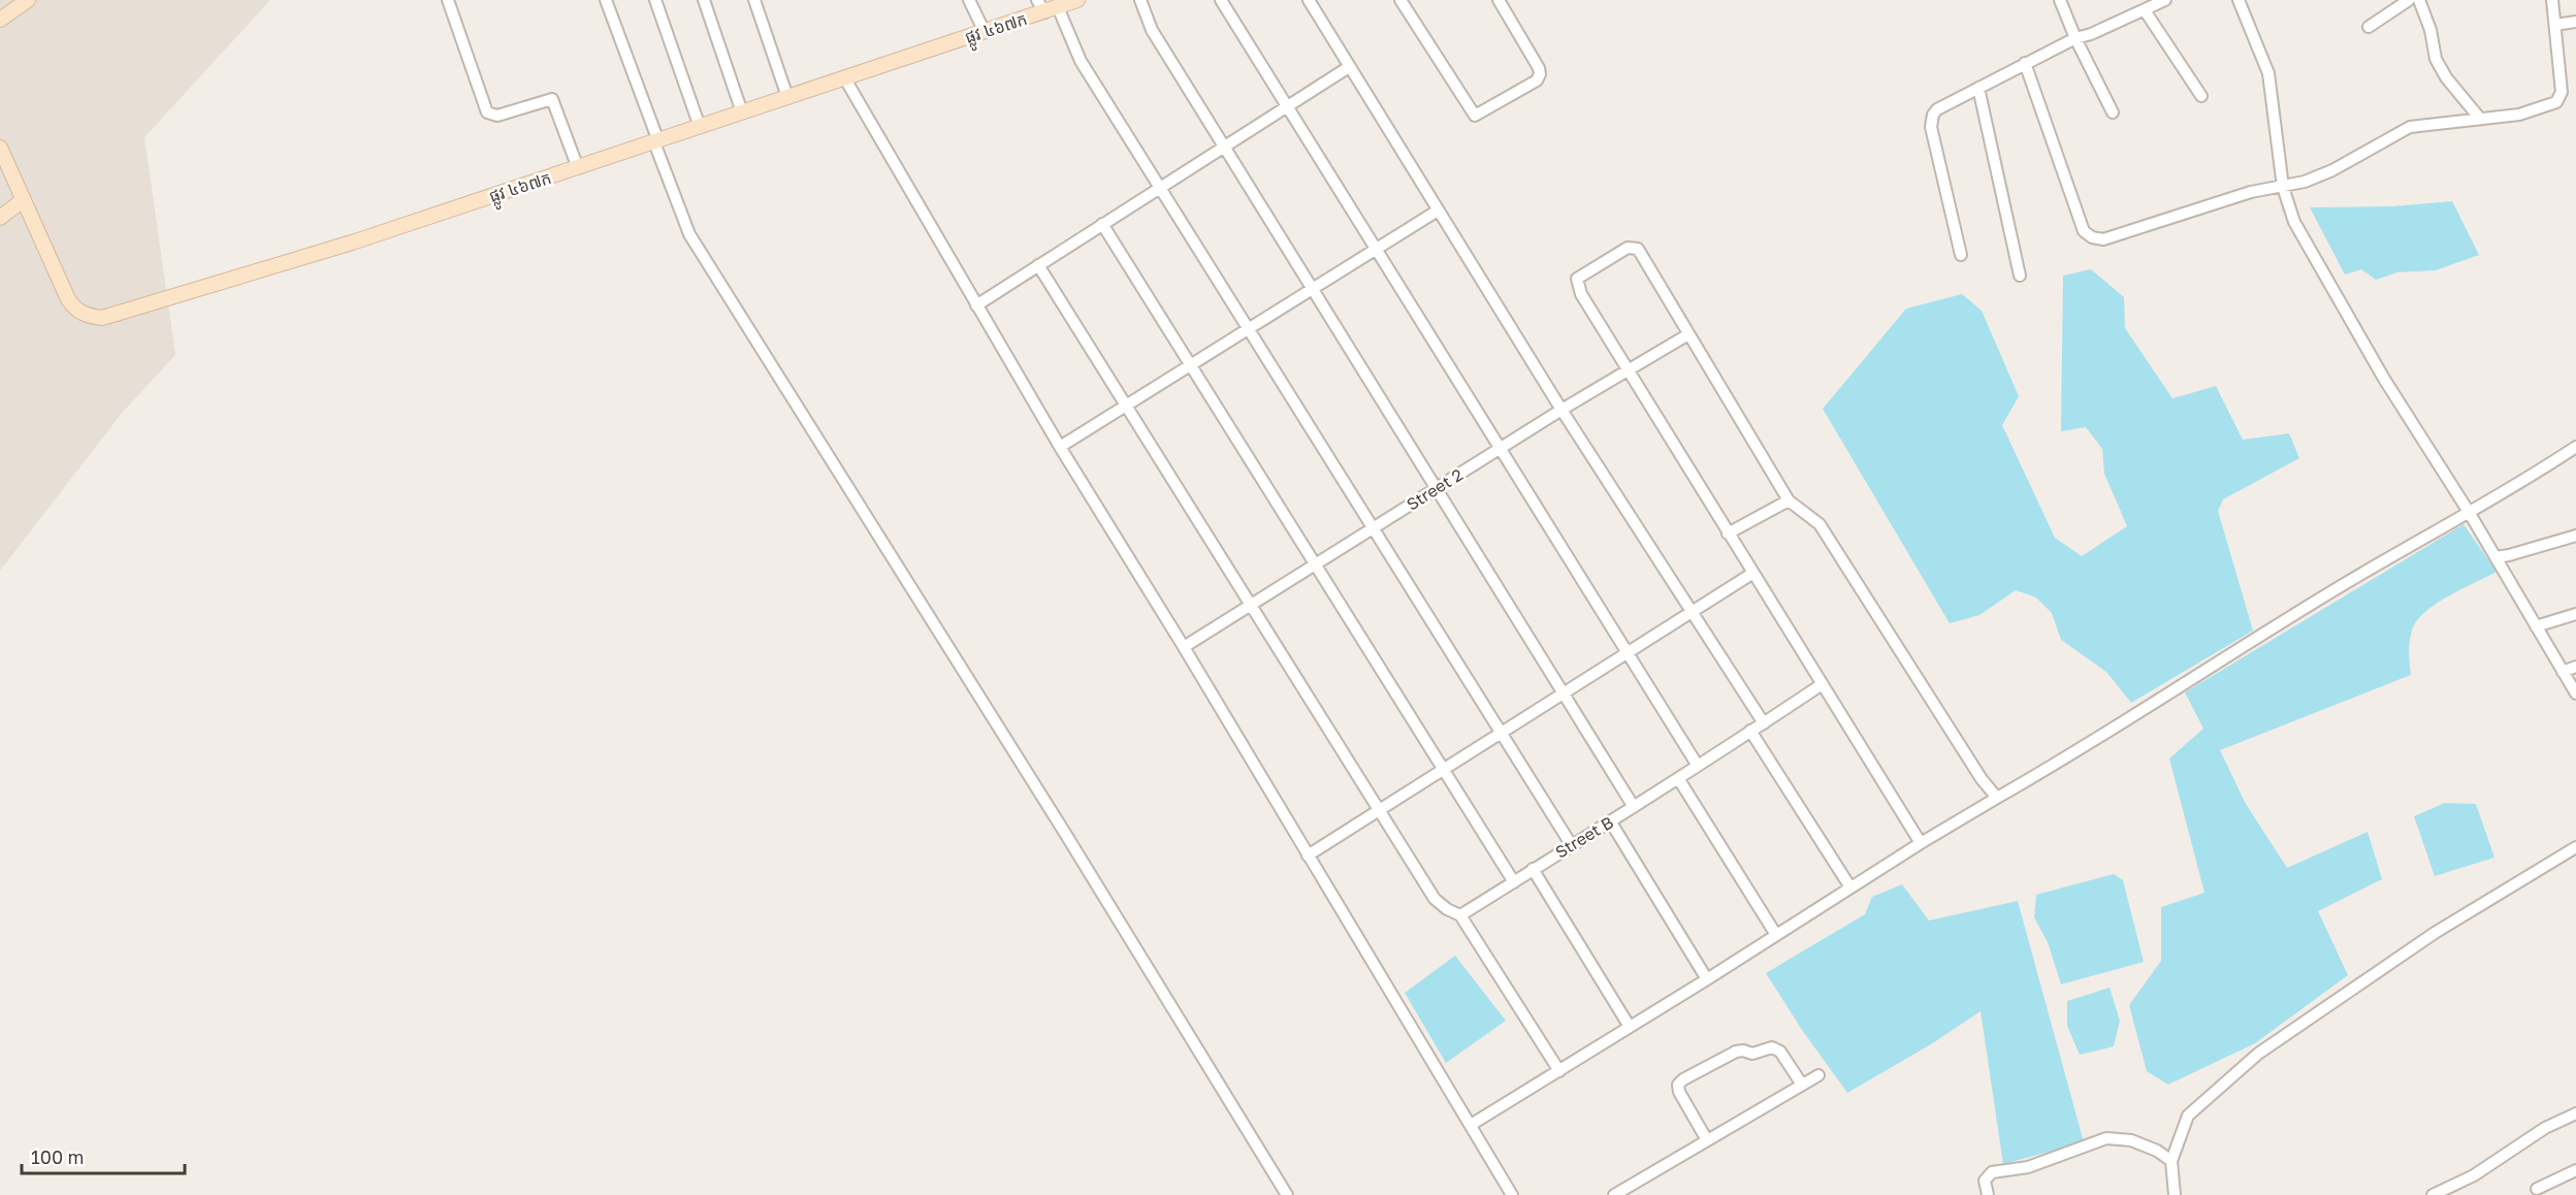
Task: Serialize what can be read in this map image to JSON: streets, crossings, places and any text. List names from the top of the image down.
{
  "streets": {
    "street": ["ផ្លូវ ៤៦៧ក", "Street 2", "Street B"]
  },
  "scale_bar": "100 m"
}
